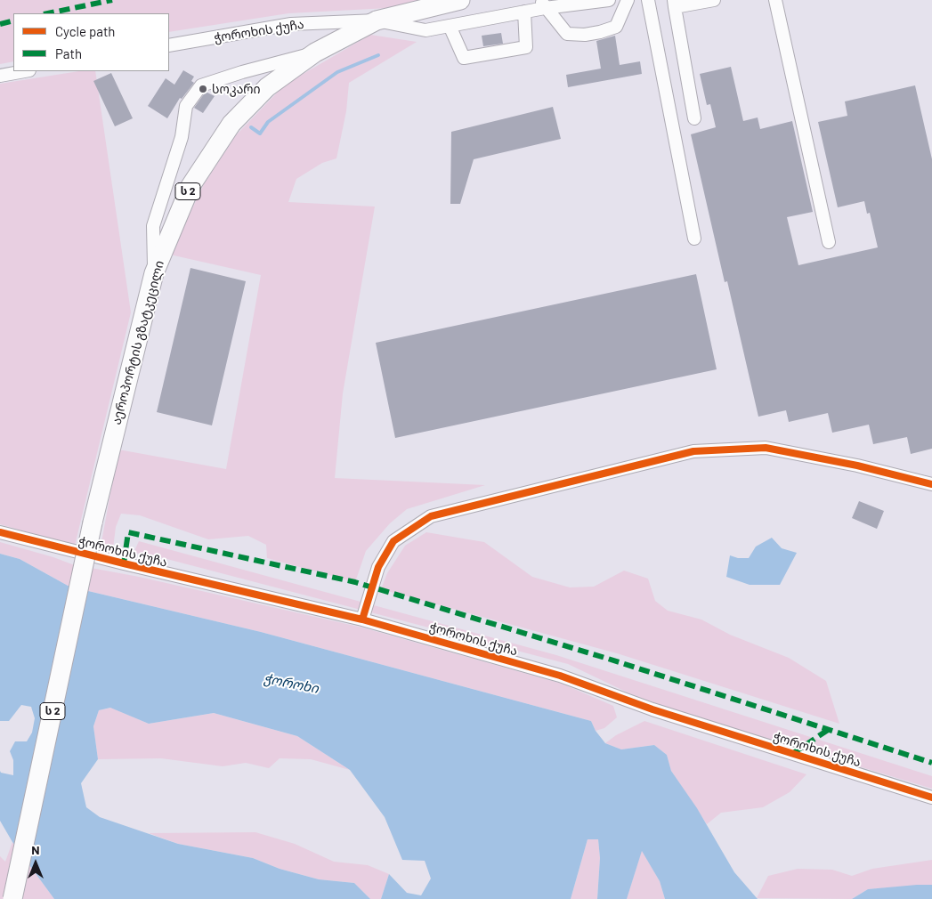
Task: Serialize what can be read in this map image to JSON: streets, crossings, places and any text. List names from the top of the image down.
{
  "streets": {
    "highway": ["ს 2", "აეროპორტის გზატკეცილი"],
    "street": ["ჭოროხის ქუჩა"]
  },
  "crossings": [
    ["ჭოროხის ქუჩა", "აეროპორტის გზატკეცილი"]
  ],
  "water": ["ჭოროხი"],
  "places": ["სოკარი"],
  "legend": ["Cycle path", "Path"],
  "north": "top"
}
